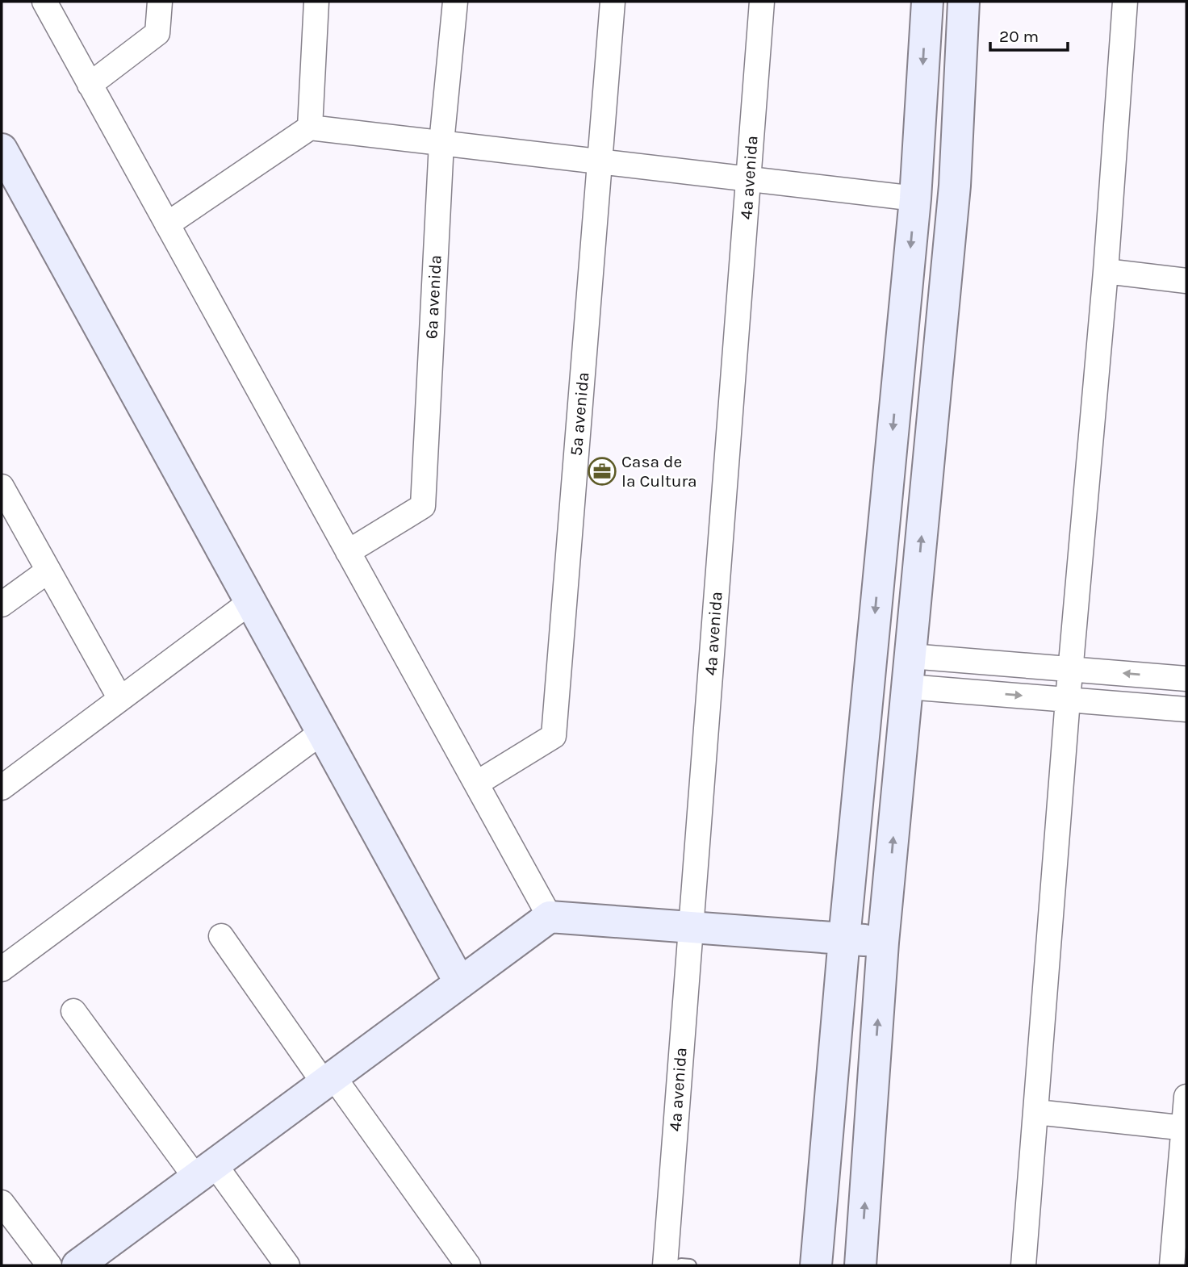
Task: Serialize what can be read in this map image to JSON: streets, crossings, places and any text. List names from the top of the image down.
{
  "streets": {
    "street": ["4ª avenida", "6ª avenida", "5ª avenida"]
  },
  "places": {
    "office": ["Casa de la Cultura"]
  },
  "scale_bar": "20 m"
}
